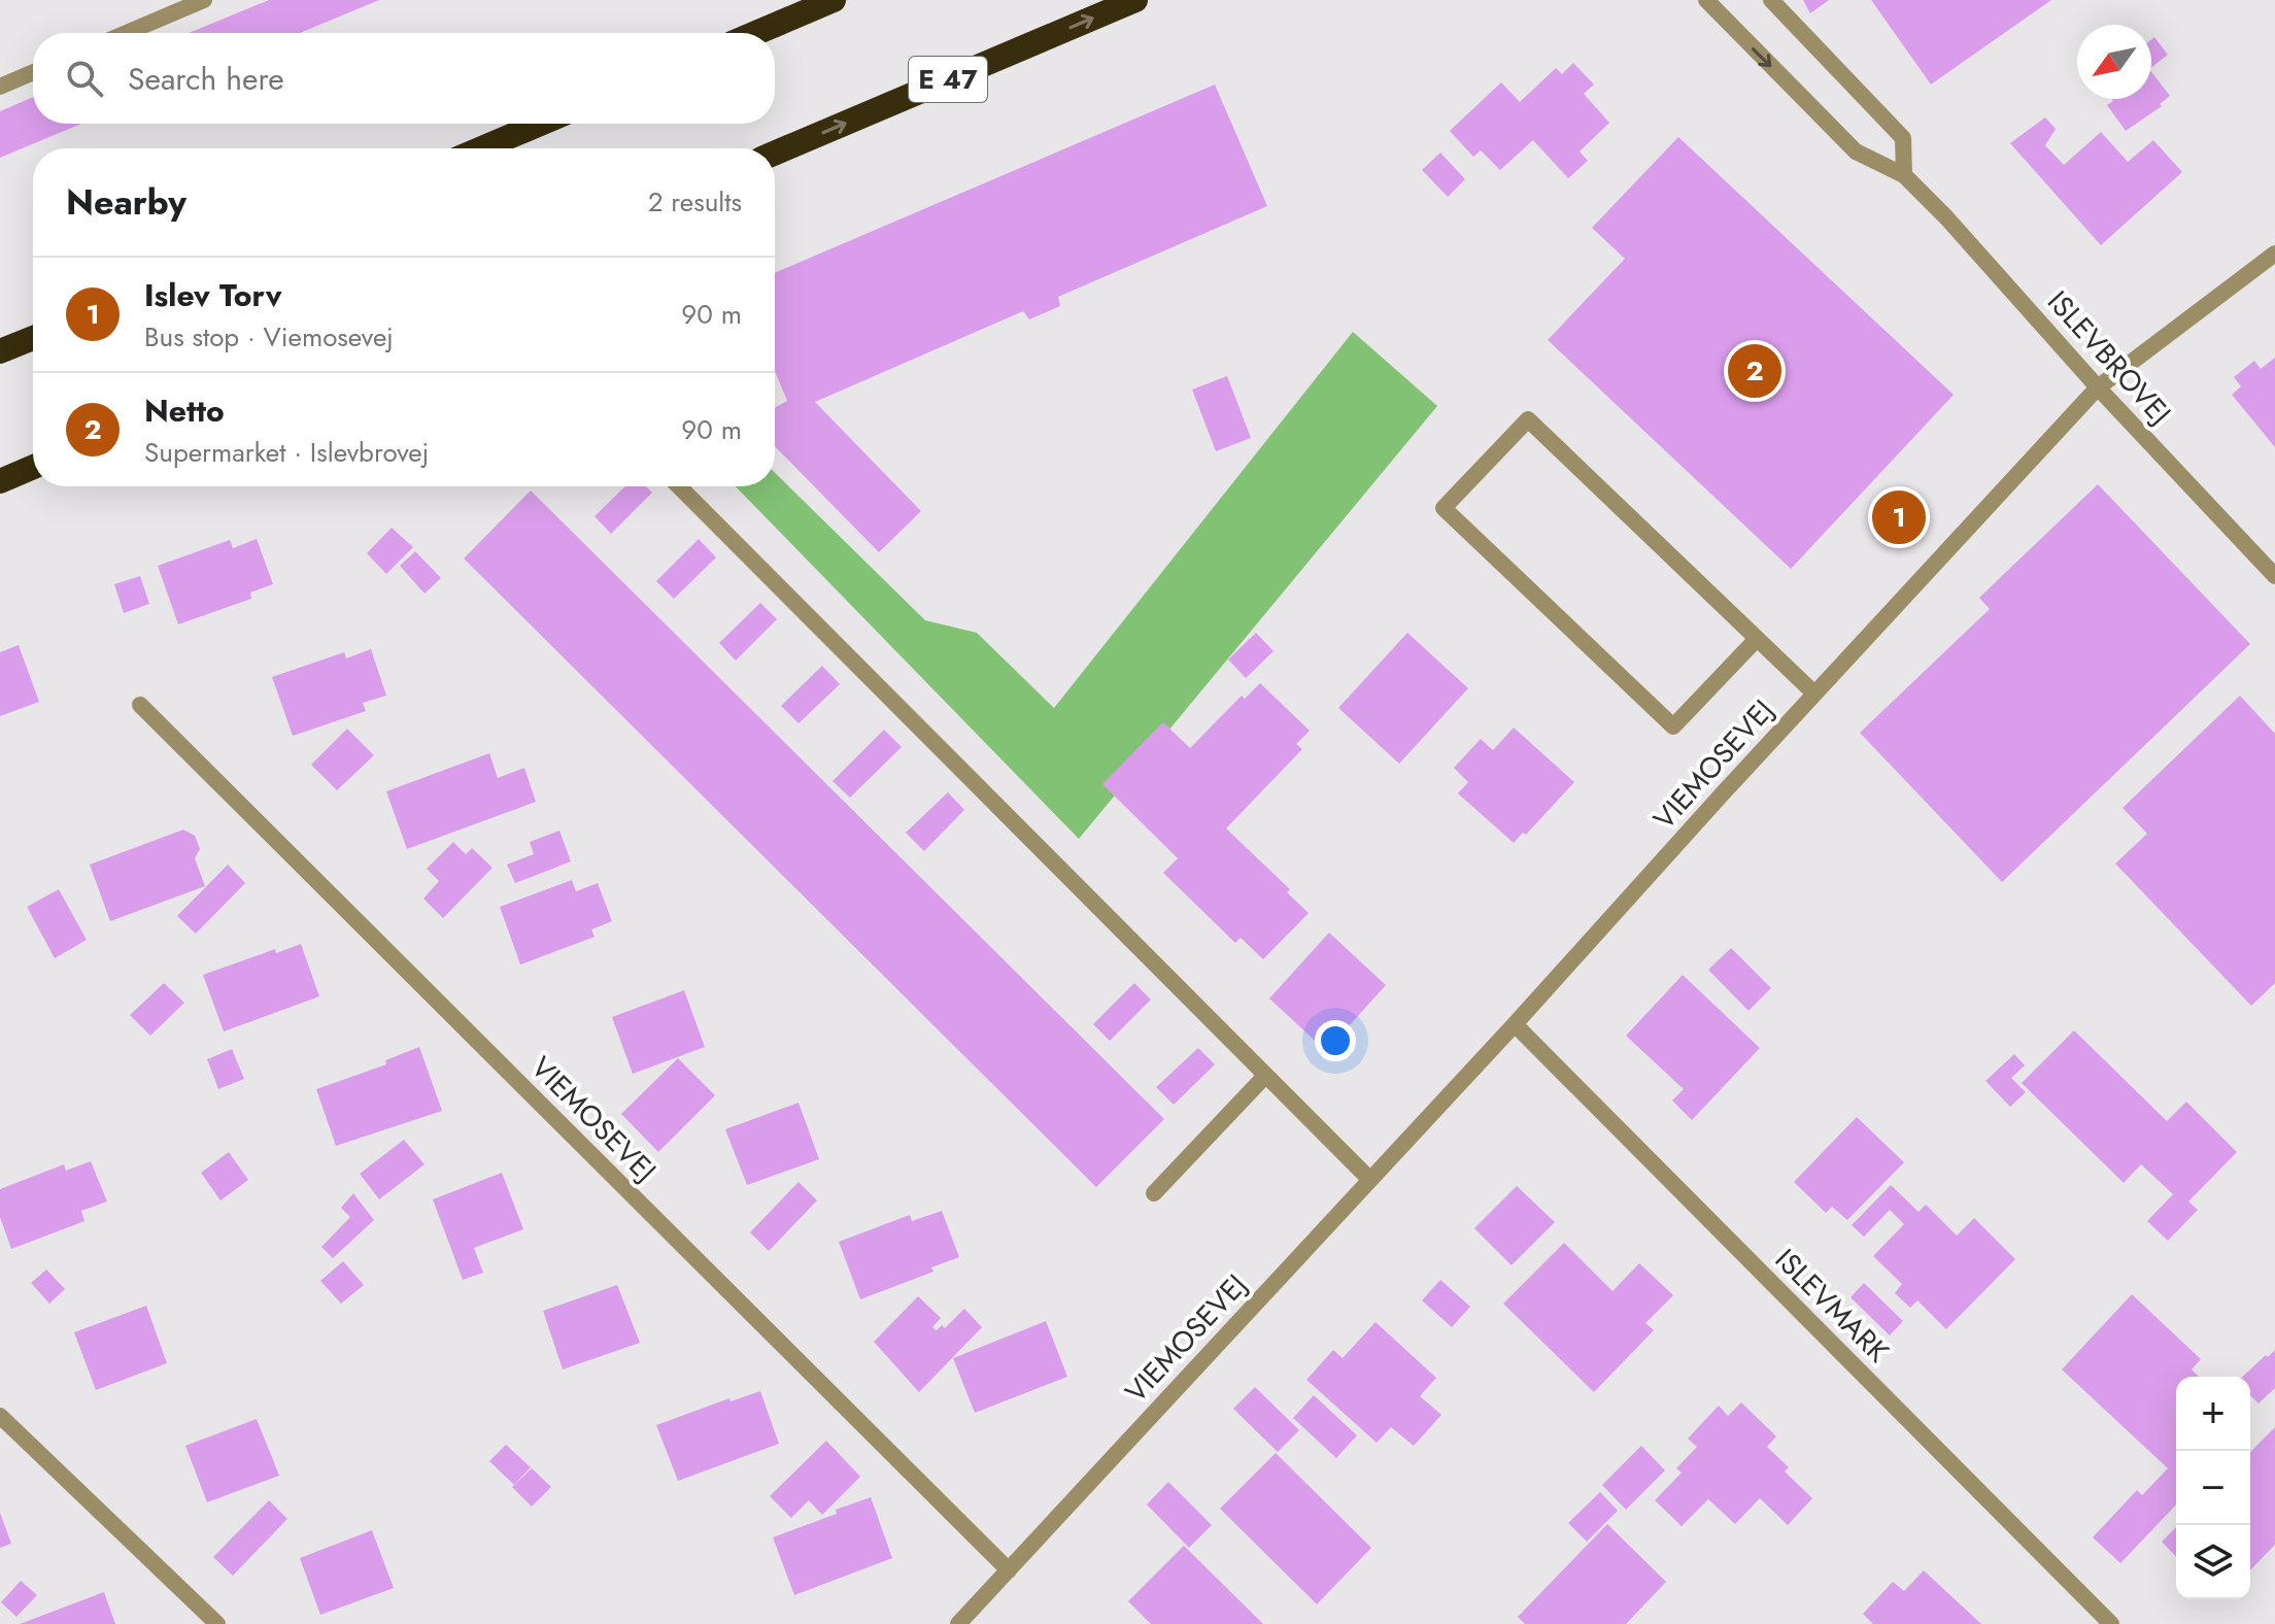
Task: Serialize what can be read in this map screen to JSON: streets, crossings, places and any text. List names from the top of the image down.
{
  "streets": {
    "highway": ["E 47"],
    "street": ["ISLEVBROVEJ", "VIEMOSEVEJ", "ISLEVMARK"]
  },
  "crossings": [
    ["ISLEVBROVEJ", "VIEMOSEVEJ"],
    ["VIEMOSEVEJ", "ISLEVMARK"]
  ],
  "north": "bottom left",
  "page": {
    "search": "Search here",
    "heading": ["Nearby", "2 results"],
    "list": [
      {
        "mark": "1",
        "name": "Islev Torv",
        "note": "Bus stop · Viemosevej",
        "value": "90 m"
      },
      {
        "mark": "2",
        "name": "Netto",
        "note": "Supermarket · Islevbrovej",
        "value": "90 m"
      }
    ],
    "pins": ["2", "1"],
    "map_buttons": ["+", "−"]
  }
}
